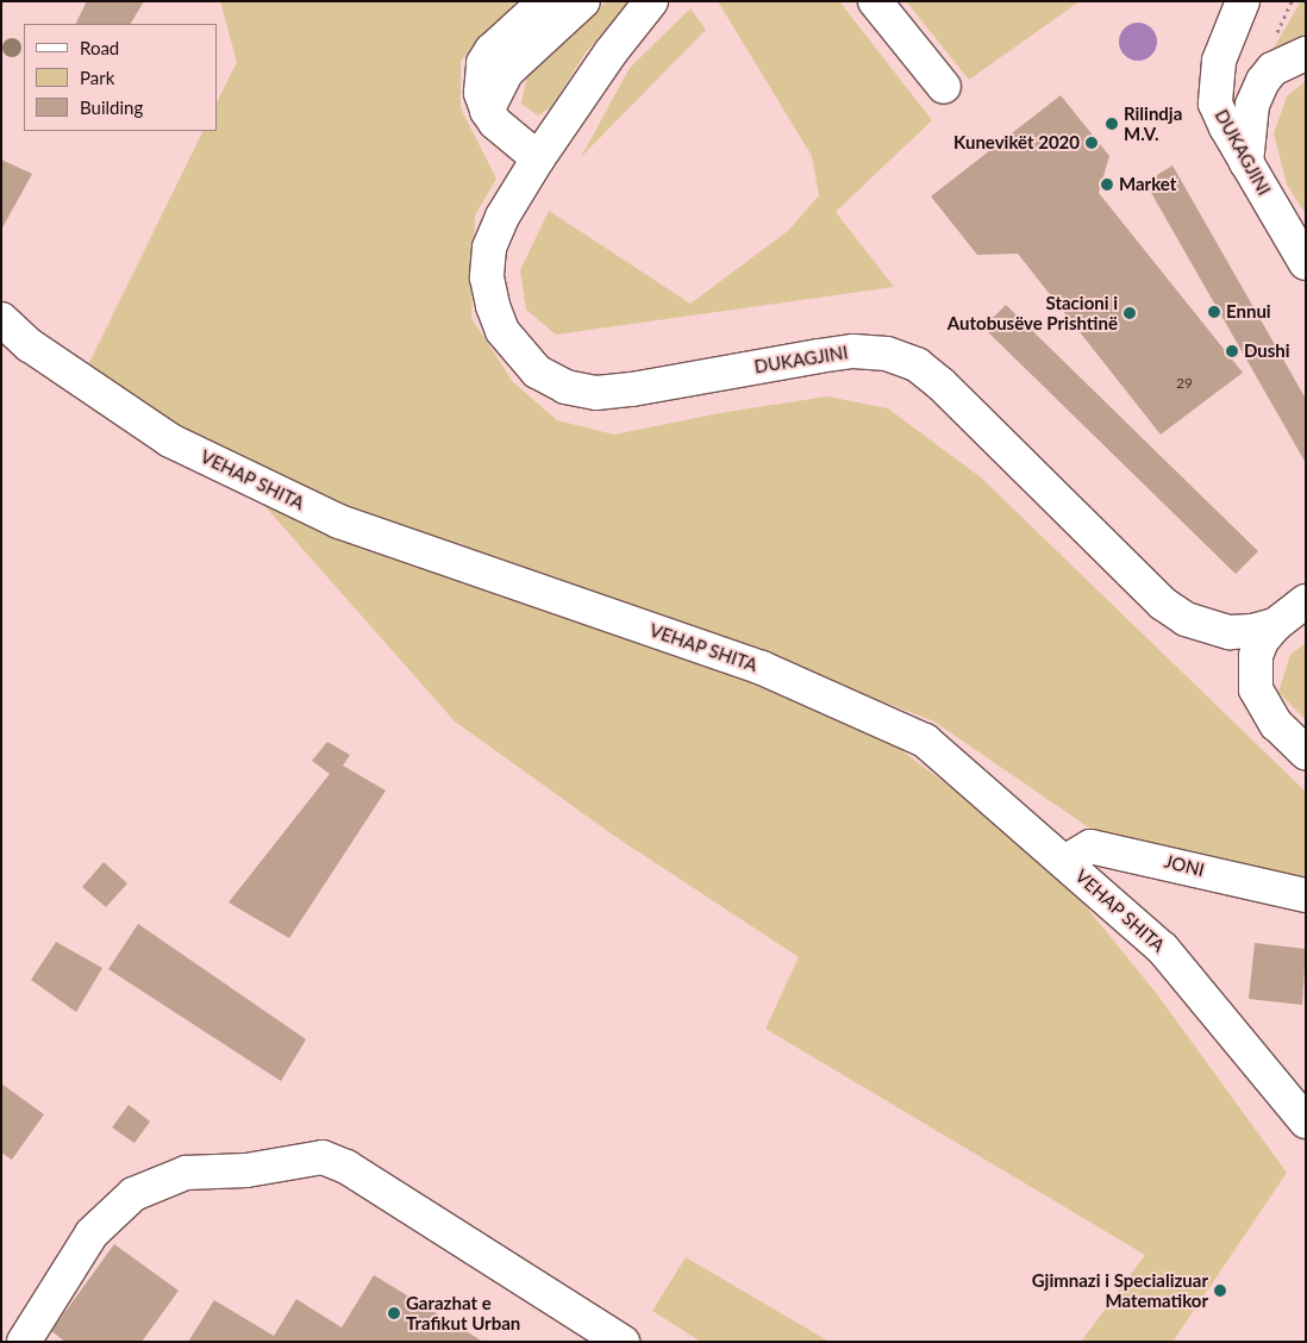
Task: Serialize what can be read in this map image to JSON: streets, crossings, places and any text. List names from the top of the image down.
{
  "streets": {
    "street": ["DUKAGJINI", "VEHAP SHITA", "JONI"]
  },
  "crossings": [
    ["VEHAP SHITA", "JONI"]
  ],
  "places": [
    "Rilindja M.V.",
    "Kunevikët 2020",
    "Market",
    "Ennui",
    "Stacioni i Autobusëve Prishtinë",
    "Dushi",
    "Gjimnazi i Specializuar Matematikor",
    "Garazhat e Trafikut Urban"
  ],
  "house_numbers": ["29"],
  "legend": ["Road", "Park", "Building"]
}
